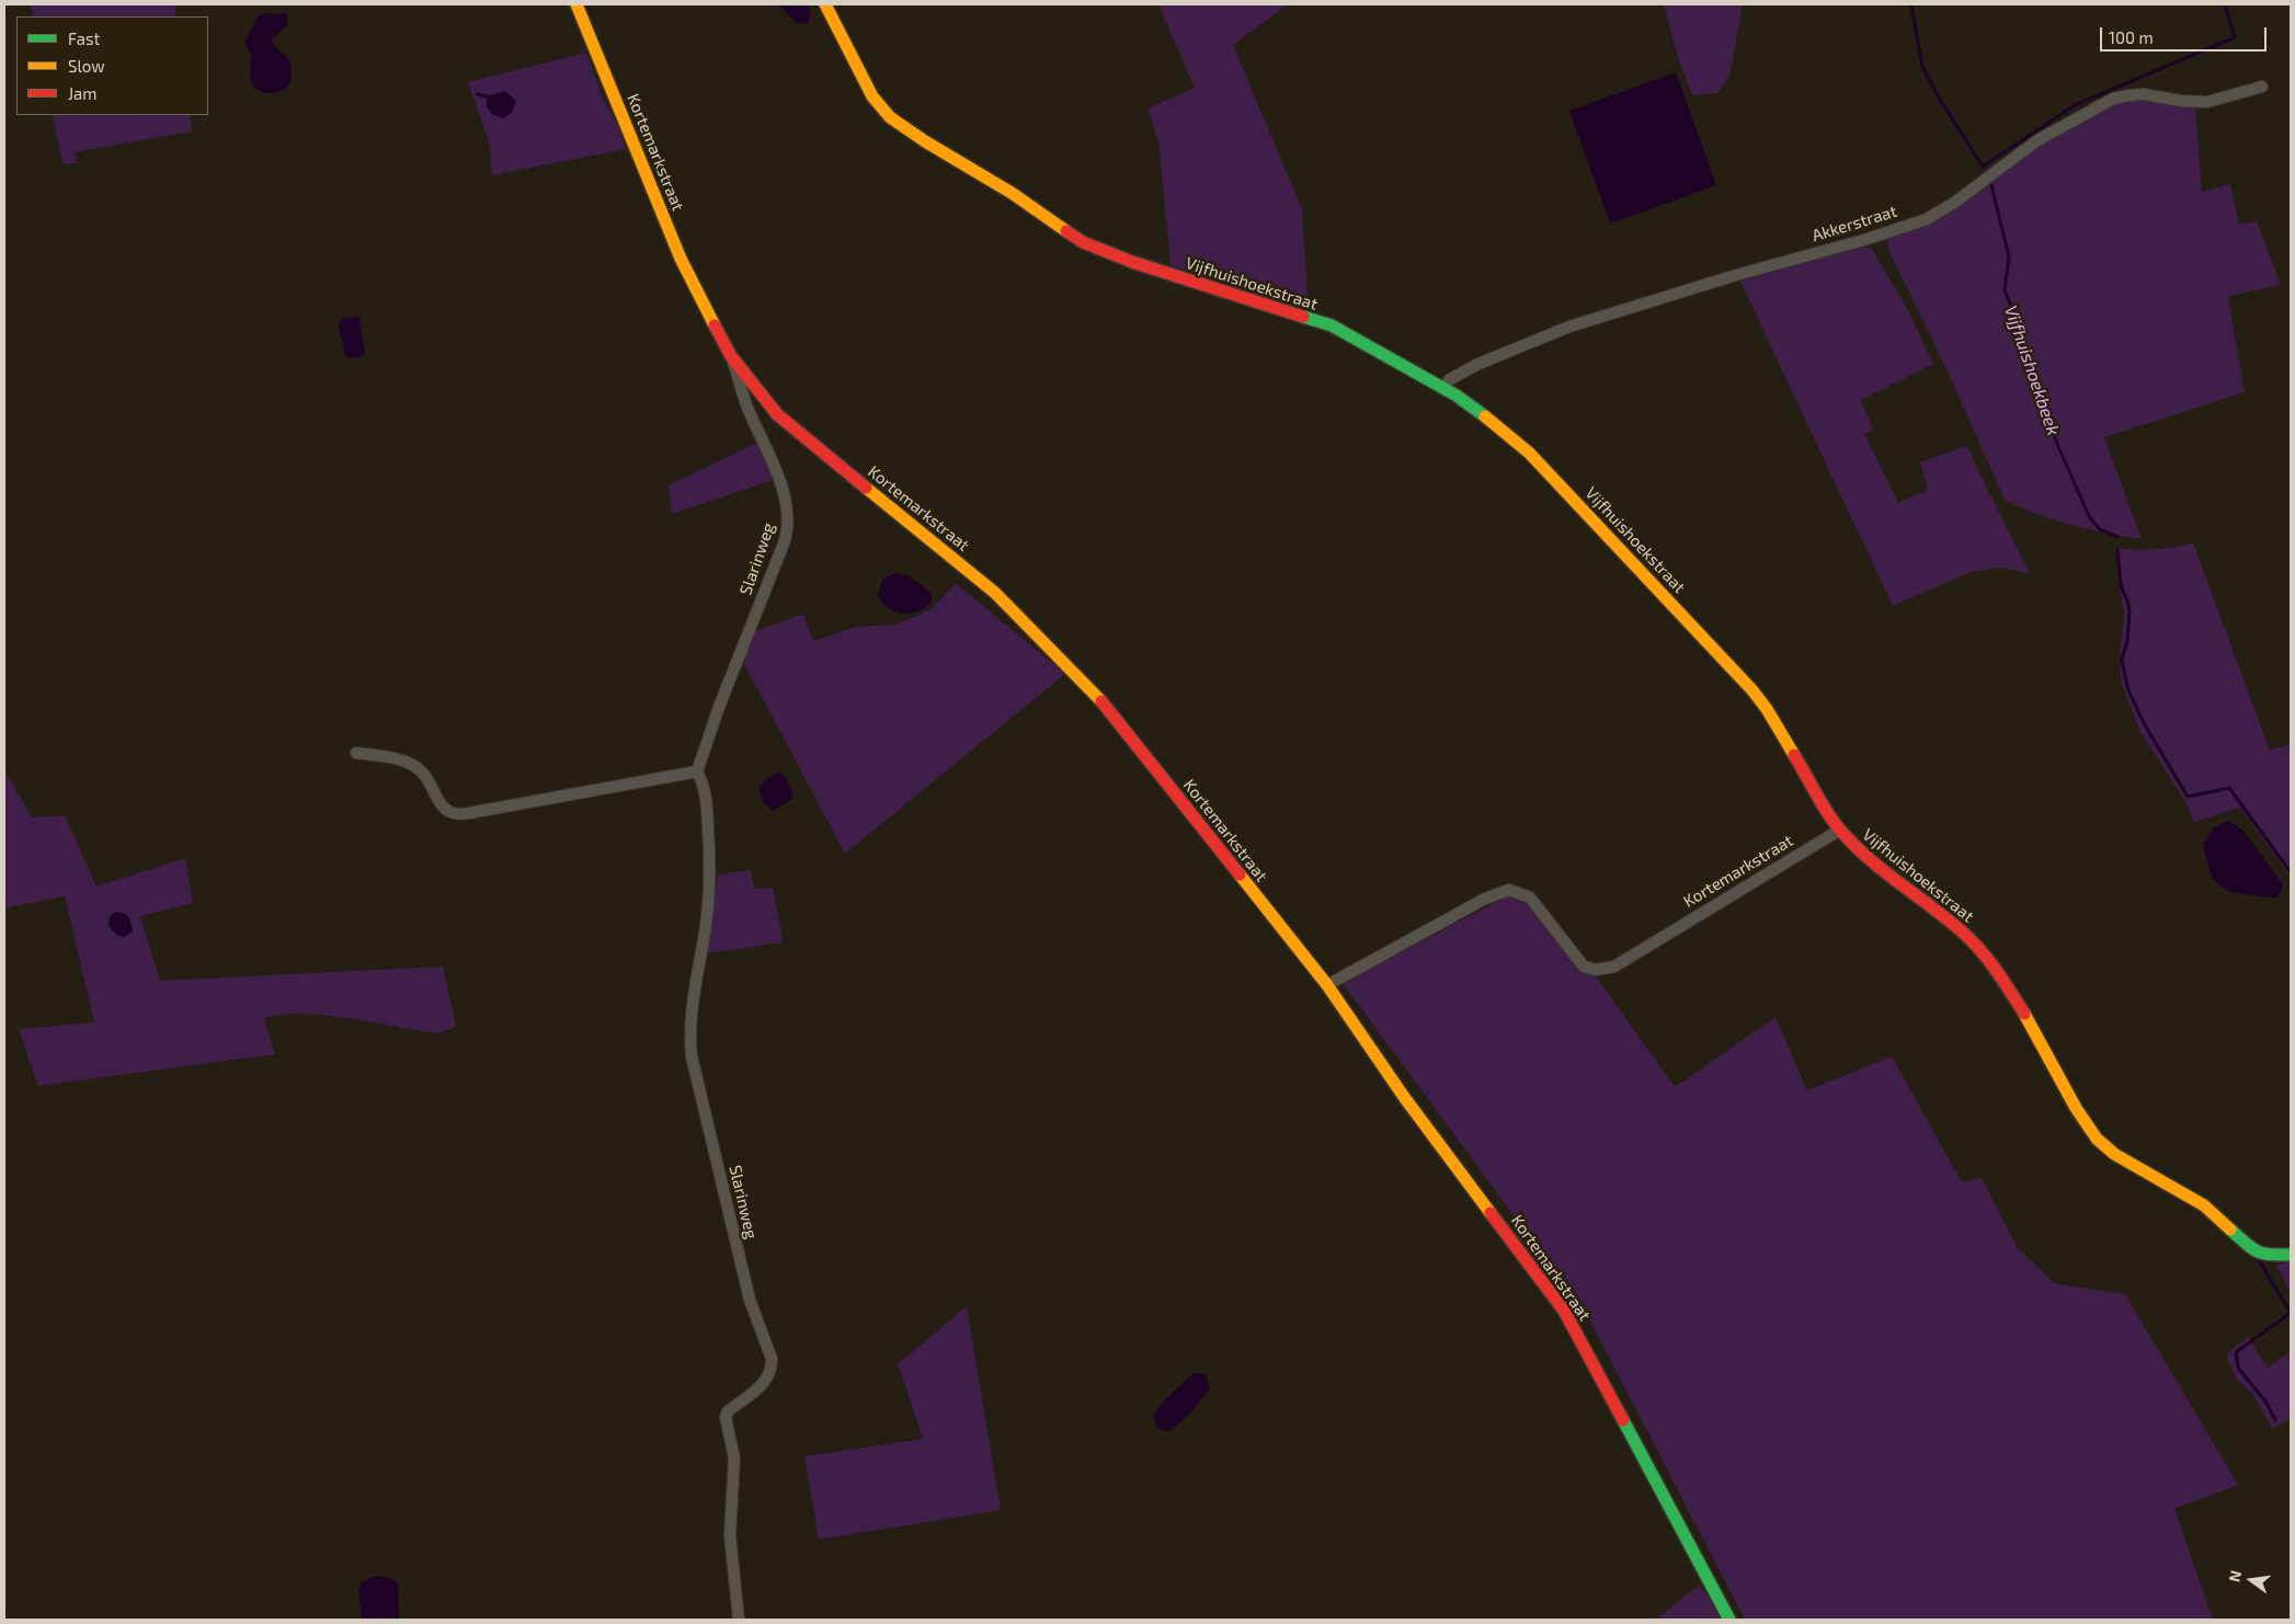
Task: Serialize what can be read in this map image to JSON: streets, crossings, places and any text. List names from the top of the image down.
{
  "streets": {
    "street": [
      "Kortemarkstraat",
      "Akkerstraat",
      "Vijfhuishoekstraat",
      "Slarinweg"
    ]
  },
  "crossings": [
    ["Kortemarkstraat", "Vijfhuishoekstraat"],
    ["Kortemarkstraat", "Slarinweg"],
    ["Akkerstraat", "Vijfhuishoekstraat"]
  ],
  "water": ["Vijfhuishoekbeek"],
  "legend": ["Fast", "Slow", "Jam"],
  "scale_bar": "100 m",
  "north": "left"
}
